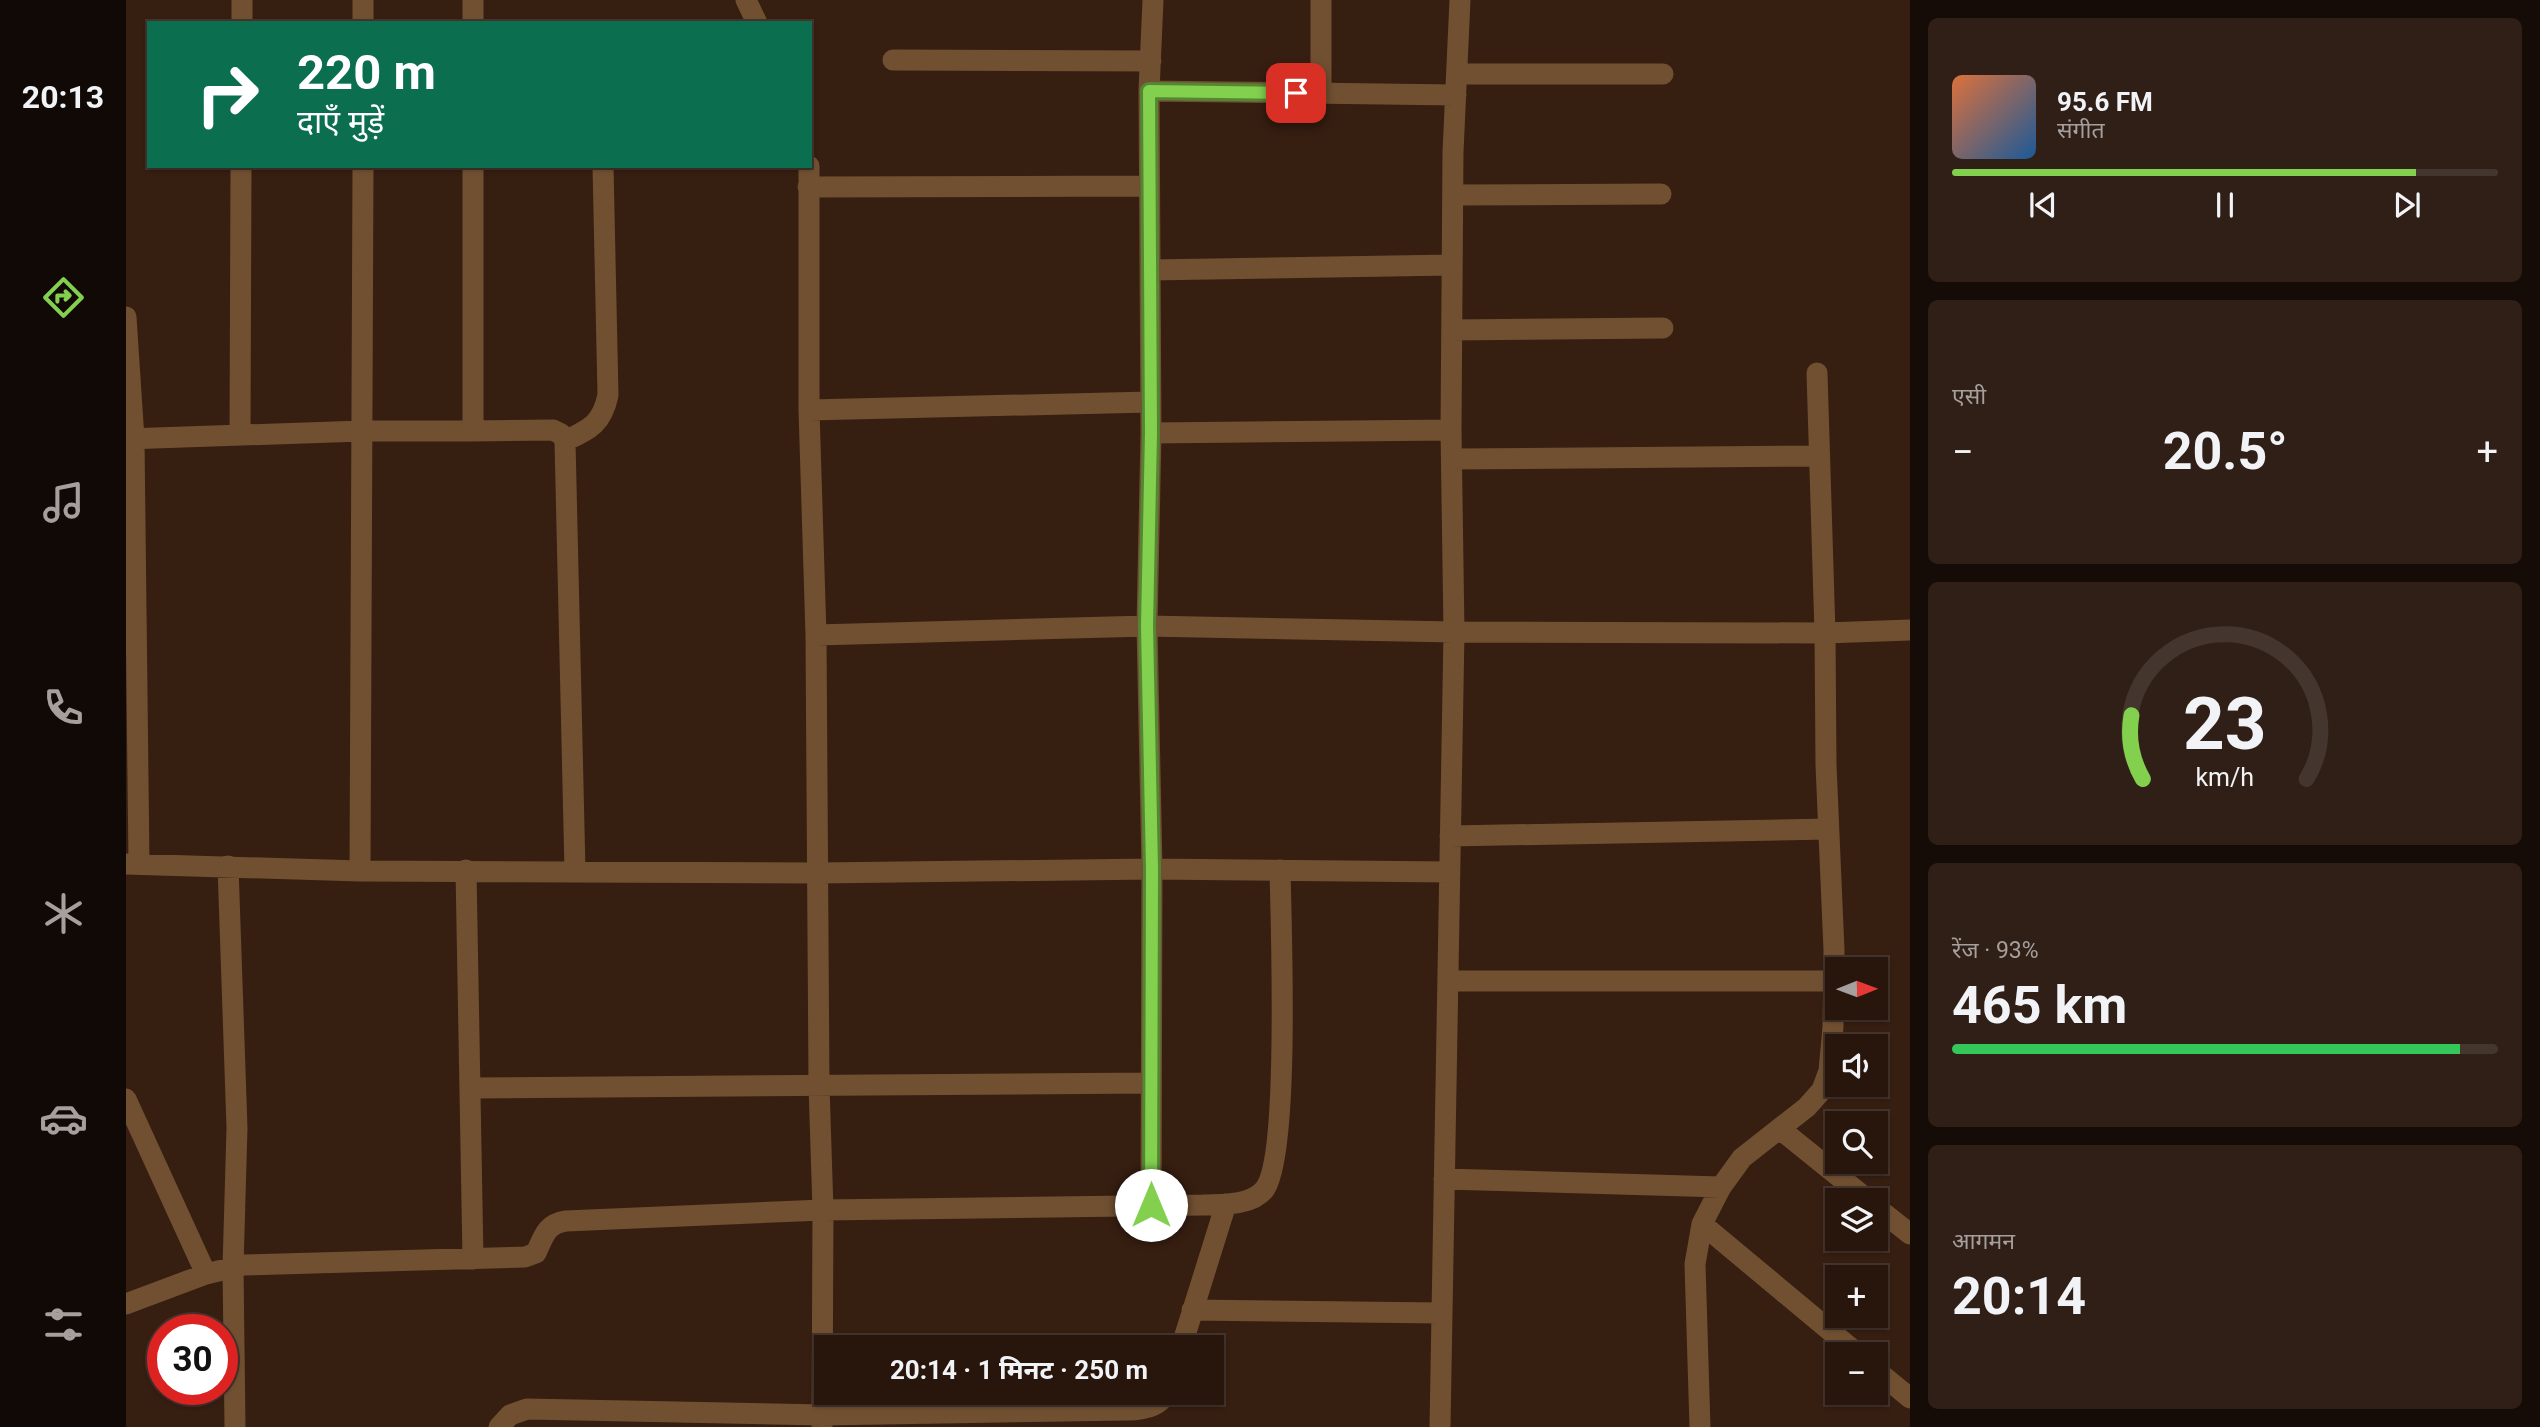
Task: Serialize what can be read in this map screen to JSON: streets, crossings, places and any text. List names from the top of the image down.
{
  "north": "right",
  "page": {
    "tabs": "20:13",
    "turn": ["220 m", "दाएँ मुड़ें"],
    "song": ["95.6 FM", "संगीत"],
    "tile": [
      "एसी",
      ["रेंज · 93%", "465 km"],
      ["आगमन", "20:14"]
    ],
    "heat": ["−", "20.5°", "+"],
    "map_buttons": ["+", "−"],
    "limit": "30",
    "trip": "20:14 · 1 मिनट · 250 m",
    "gauge": ["23", "km/h"]
  }
}
